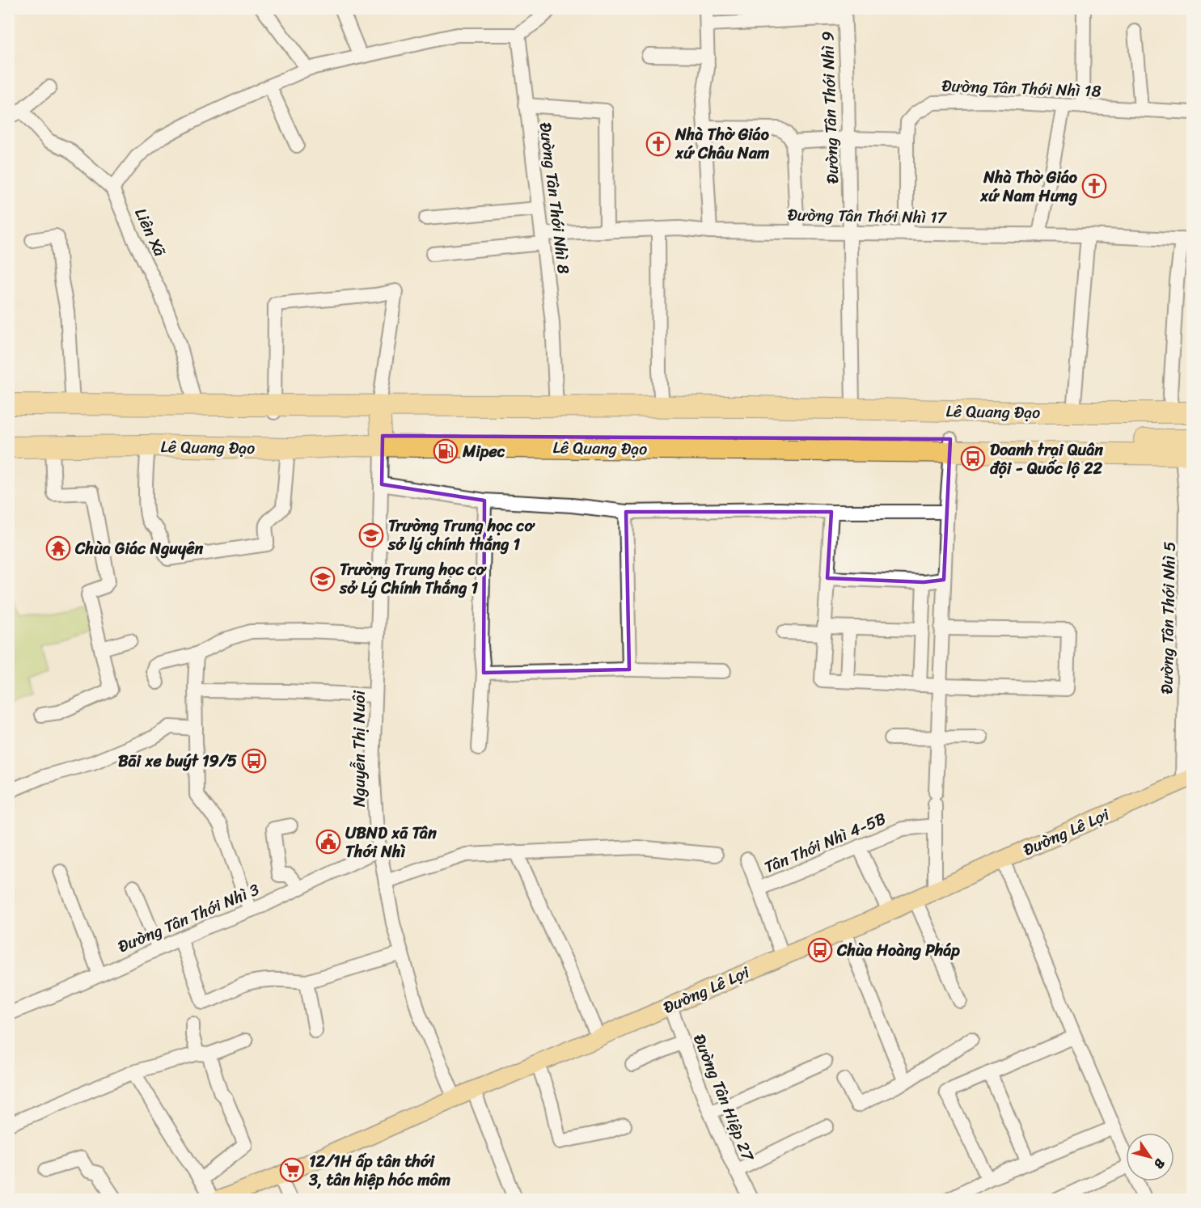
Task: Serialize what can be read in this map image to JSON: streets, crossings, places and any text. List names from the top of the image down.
{
  "streets": {
    "highway": ["Lê Quang Đạo"],
    "main road": ["Đường Lê Lợi"],
    "street": [
      "Đường Tân Thới Nhì 18",
      "Đường Tân Thới Nhì 9",
      "Đường Tân Thới Nhì 8",
      "Đường Tân Thới Nhì 17",
      "Liên Xã",
      "Đường Tân Thới Nhì 5",
      "Nguyễn Thị Nuôi",
      "Tân Thới Nhì 4-5B",
      "Đường Tân Thới Nhì 3",
      "Đường Tân Hiệp 27"
    ]
  },
  "crossings": [
    ["Đường Tân Thới Nhì 9", "Đường Tân Thới Nhì 17"],
    ["Đường Tân Thới Nhì 9", "Lê Quang Đạo"],
    ["Đường Tân Thới Nhì 8", "Đường Tân Thới Nhì 17"],
    ["Đường Tân Thới Nhì 8", "Lê Quang Đạo"],
    ["Liên Xã", "Lê Quang Đạo"],
    ["Lê Quang Đạo", "Đường Tân Thới Nhì 5"],
    ["Lê Quang Đạo", "Nguyễn Thị Nuôi"],
    ["Đường Tân Thới Nhì 5", "Đường Lê Lợi"],
    ["Nguyễn Thị Nuôi", "Đường Lê Lợi"],
    ["Nguyễn Thị Nuôi", "Đường Tân Thới Nhì 3"],
    ["Đường Lê Lợi", "Đường Tân Hiệp 27"]
  ],
  "places": {
    "church": ["Nhà Thờ Giáo xứ Châu Nam", "Nhà Thờ Giáo xứ Nam Hưng"],
    "fuel station": ["Mipec"],
    "bus stop": ["Doanh trại Quân đội - Quốc lộ 22", "Bãi xe buýt 19/5", "Chùa Hoàng Pháp"],
    "school or university": ["Trường Trung học cơ sở lý chính thắng 1", "Trường Trung học cơ sở Lý Chính Thắng 1"],
    "temple": ["Chùa Giác Nguyên"],
    "public building": ["UBND xã Tân Thới Nhì"],
    "supermarket": ["12/1H ấp tân thới 3, tân hiệp hóc môm"]
  },
  "north": "bottom right"
}
